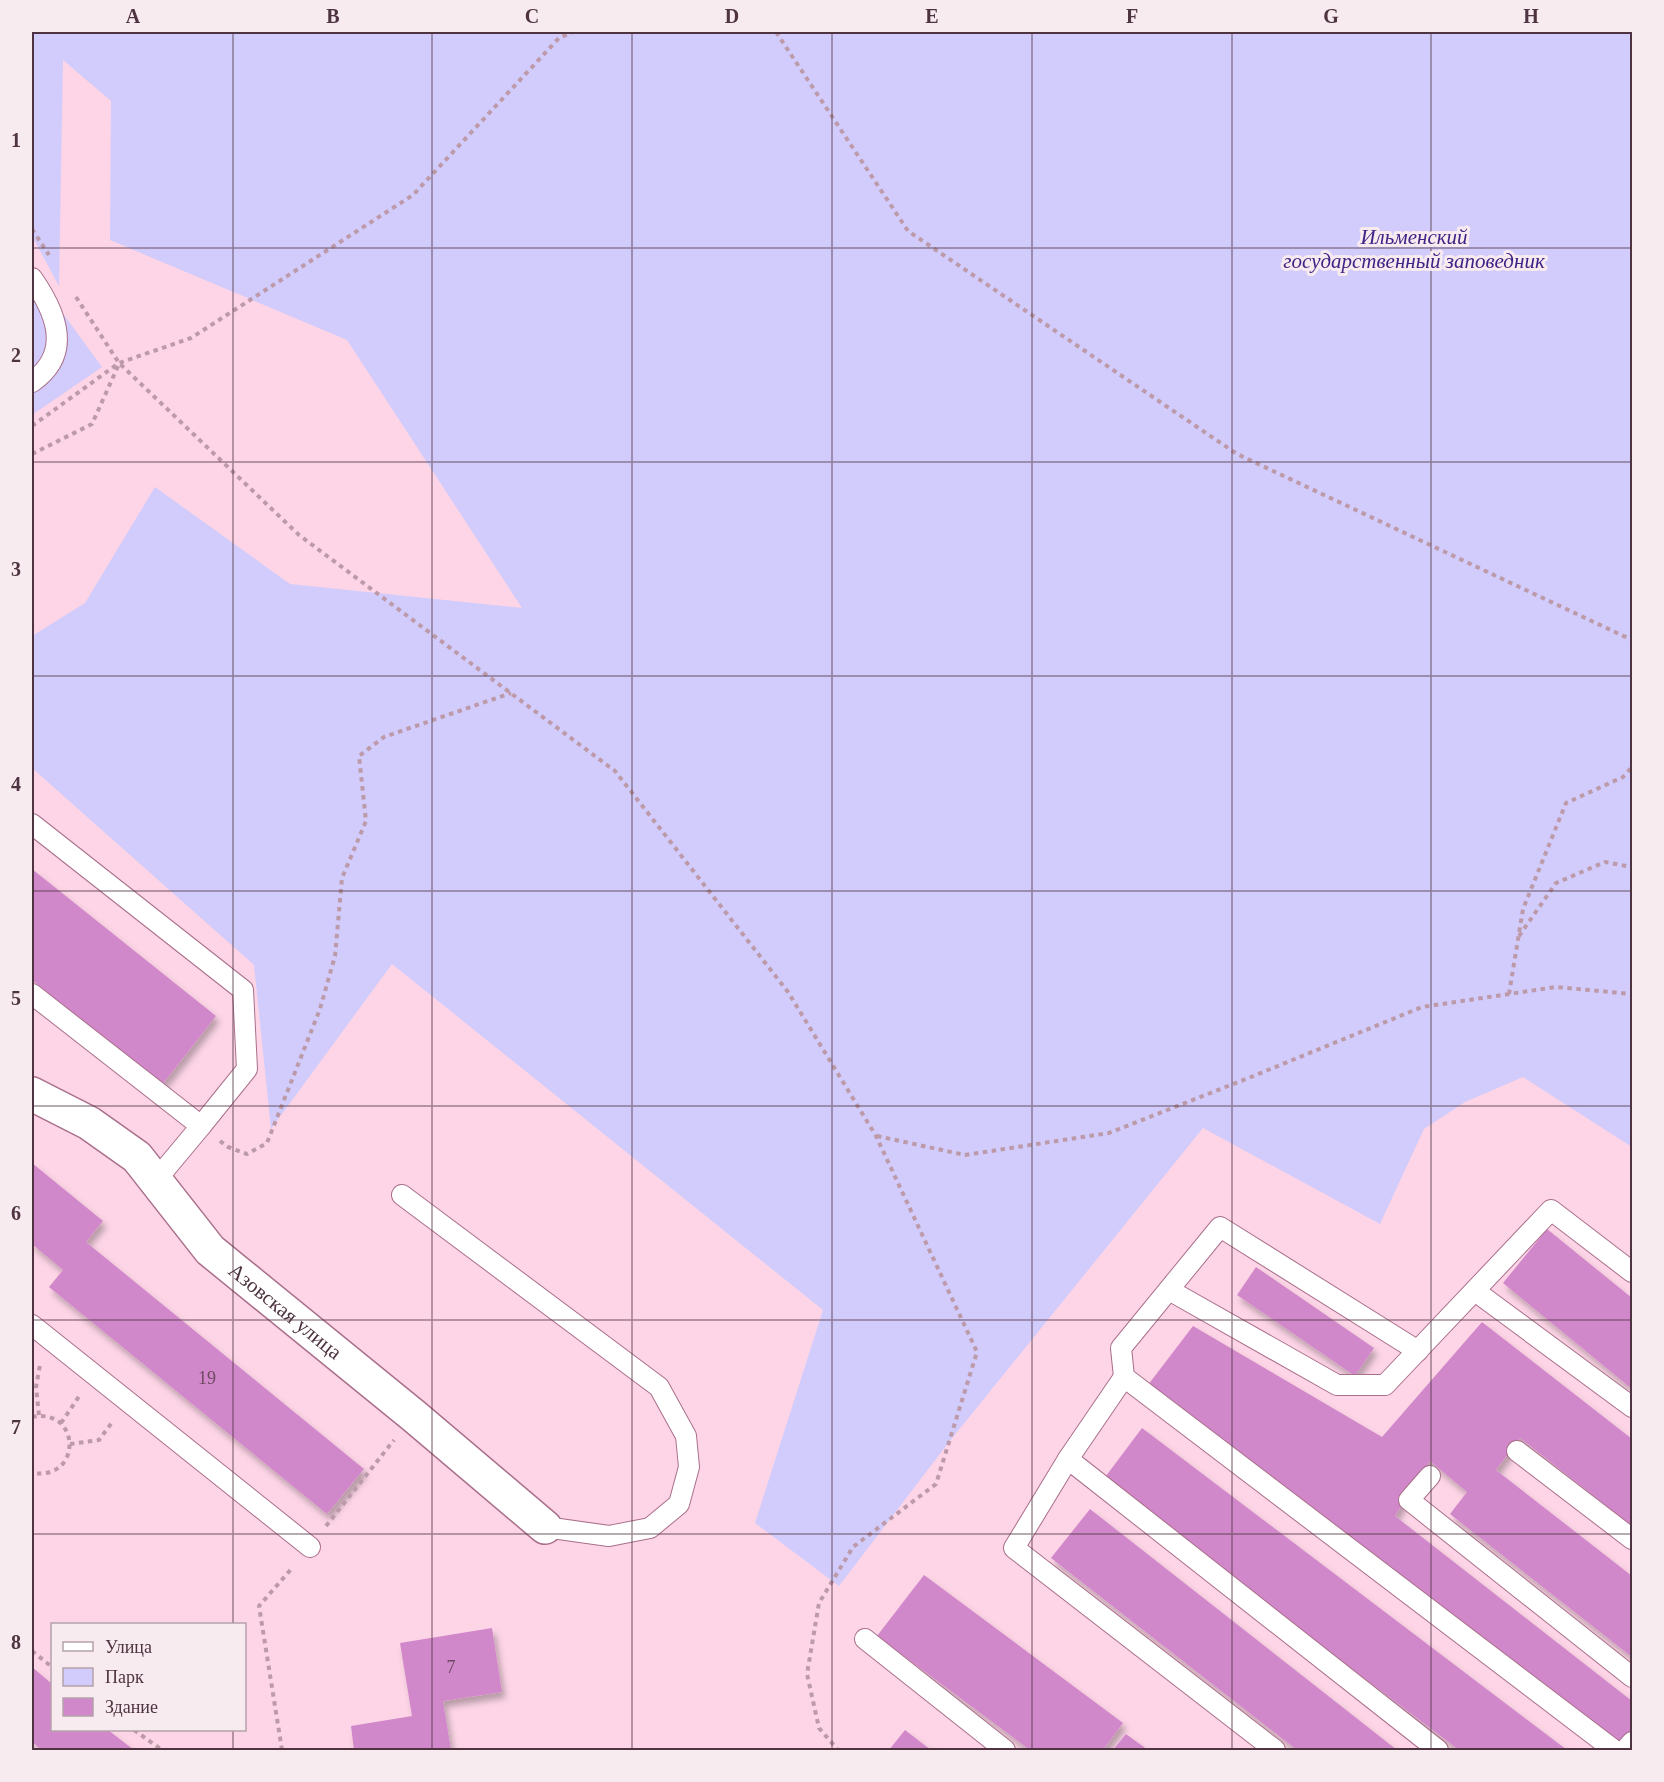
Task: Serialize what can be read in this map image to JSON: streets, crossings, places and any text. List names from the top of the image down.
{
  "streets": {
    "street": ["Азовская улица"]
  },
  "parks": ["Ильменский государственный заповедник"],
  "house_numbers": ["19", "7"],
  "legend": ["Улица", "Парк", "Здание"],
  "grid": {
    "columns": [
      "A",
      "B",
      "C",
      "D",
      "E",
      "F",
      "G",
      "H"
    ],
    "rows": [
      "1",
      "2",
      "3",
      "4",
      "5",
      "6",
      "7",
      "8"
    ]
  }
}
